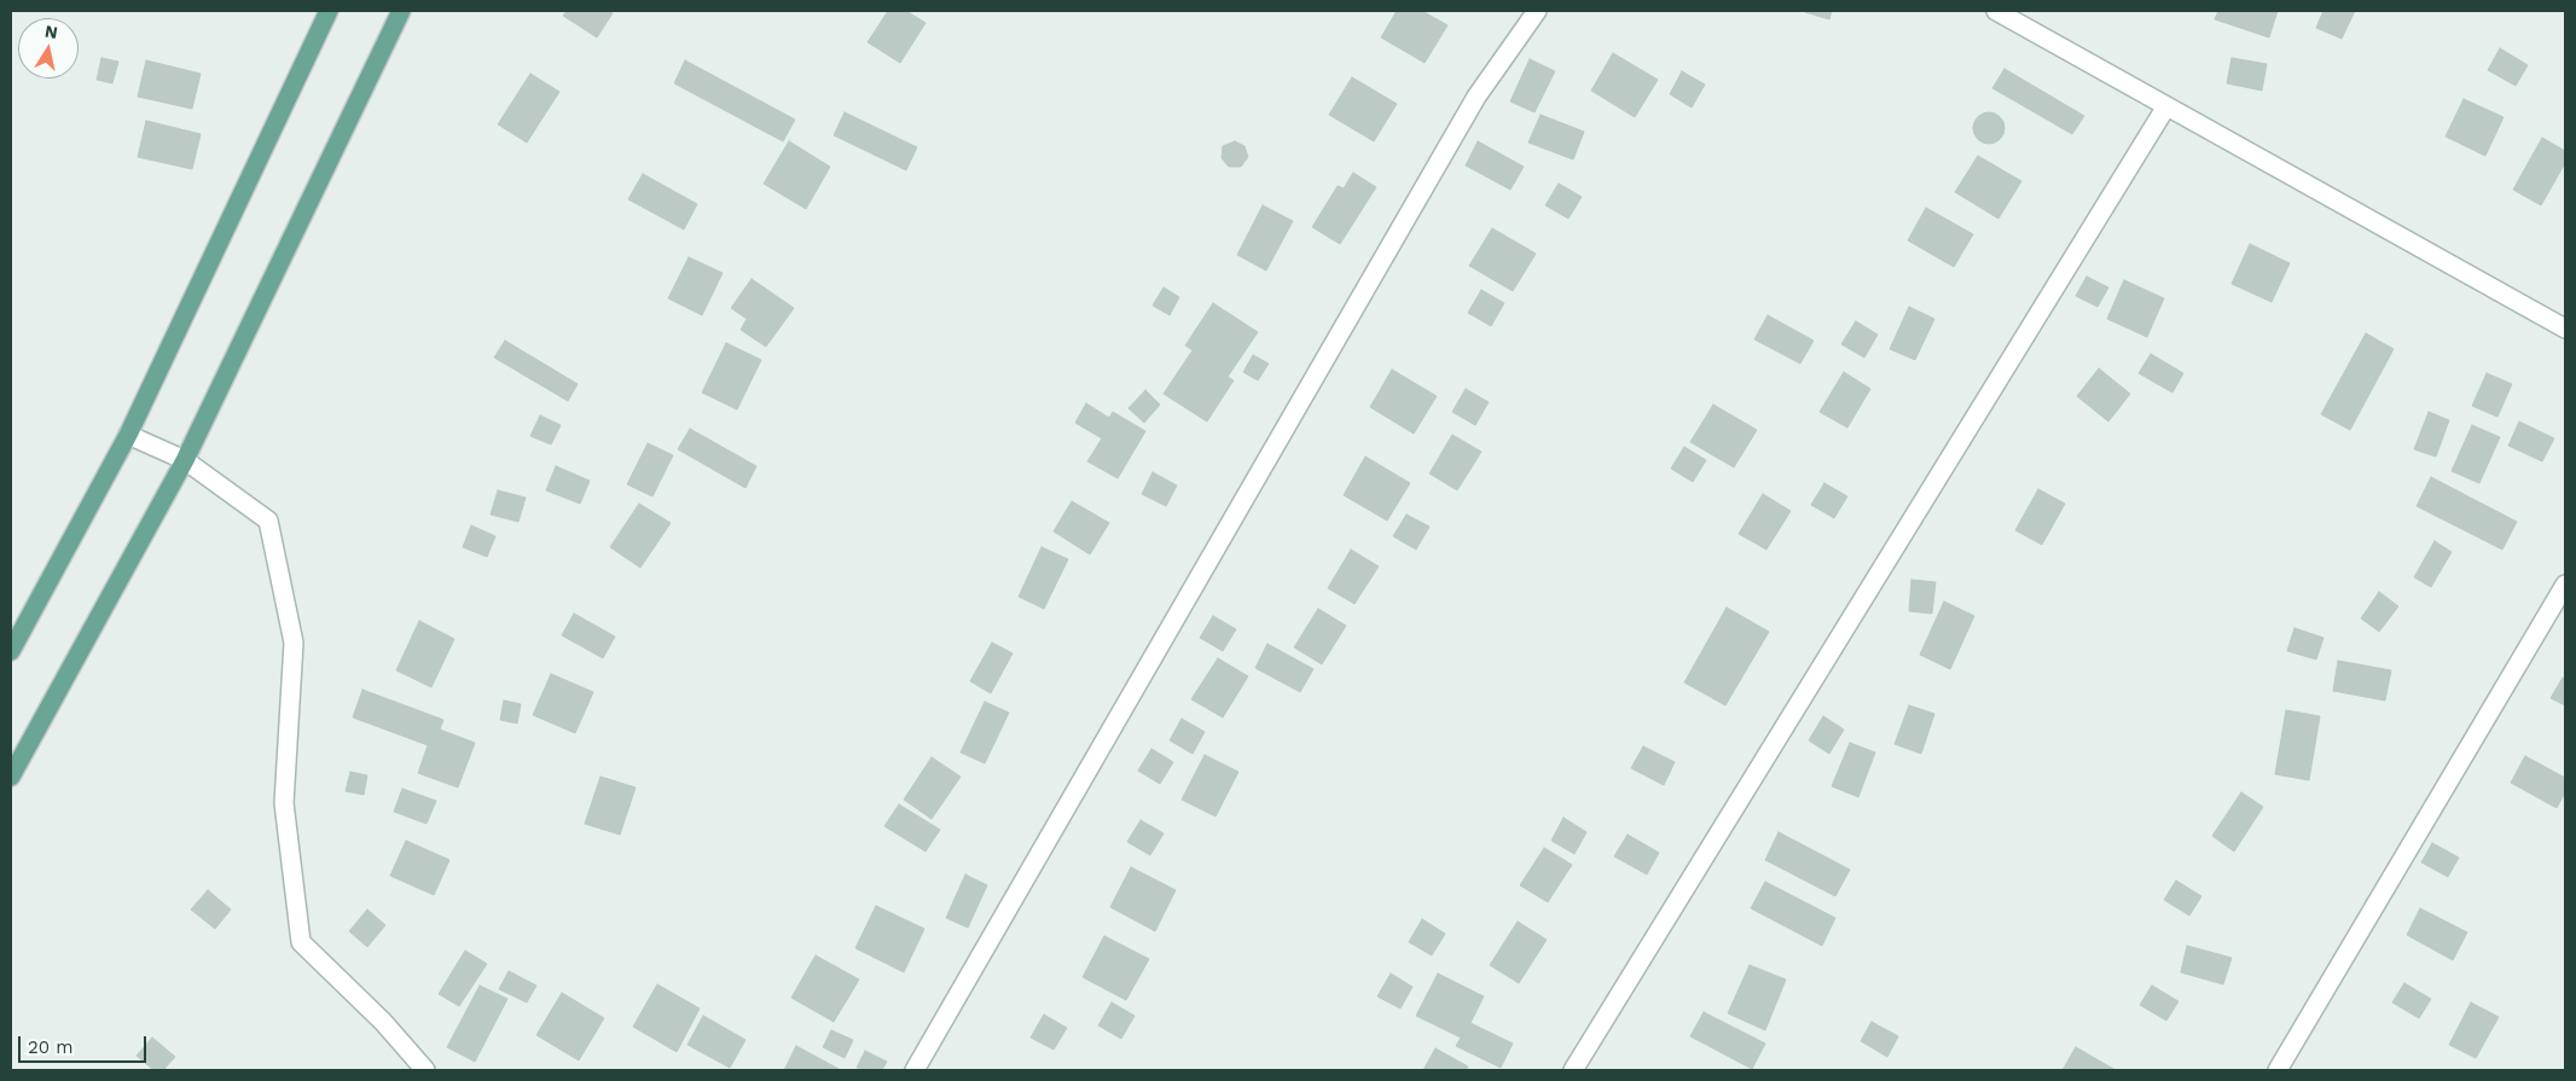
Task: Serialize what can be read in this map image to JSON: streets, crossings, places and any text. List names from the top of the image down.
{
  "scale_bar": "20 m",
  "north": "top"
}
